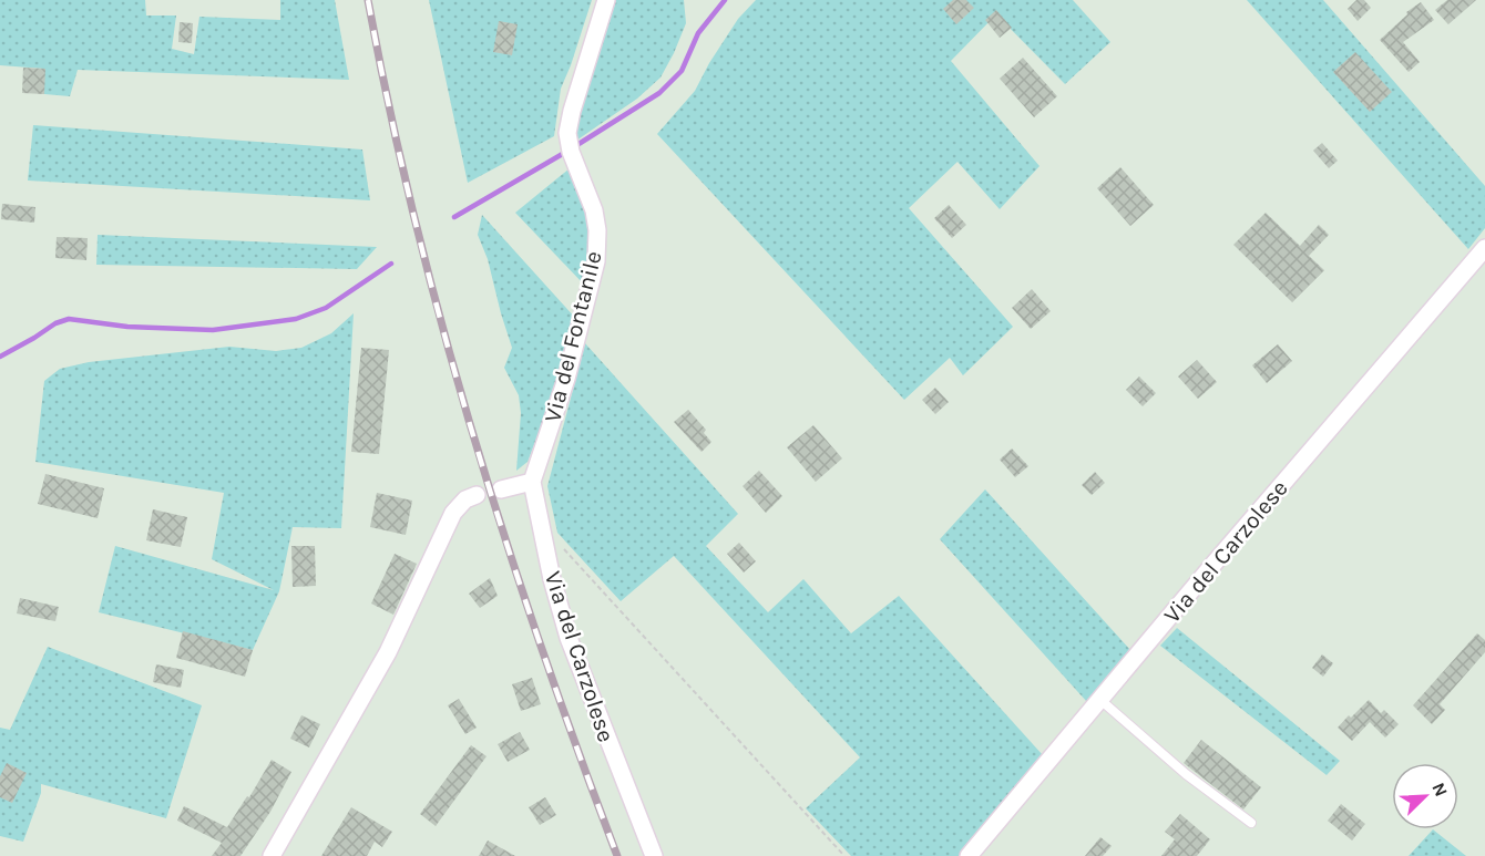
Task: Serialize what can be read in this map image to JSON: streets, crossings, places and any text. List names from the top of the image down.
{
  "streets": {
    "street": ["Via del Fontanile", "Via del Carzolese"]
  },
  "crossings": [
    ["Via del Fontanile", "Via del Carzolese"]
  ],
  "north": "top right"
}
